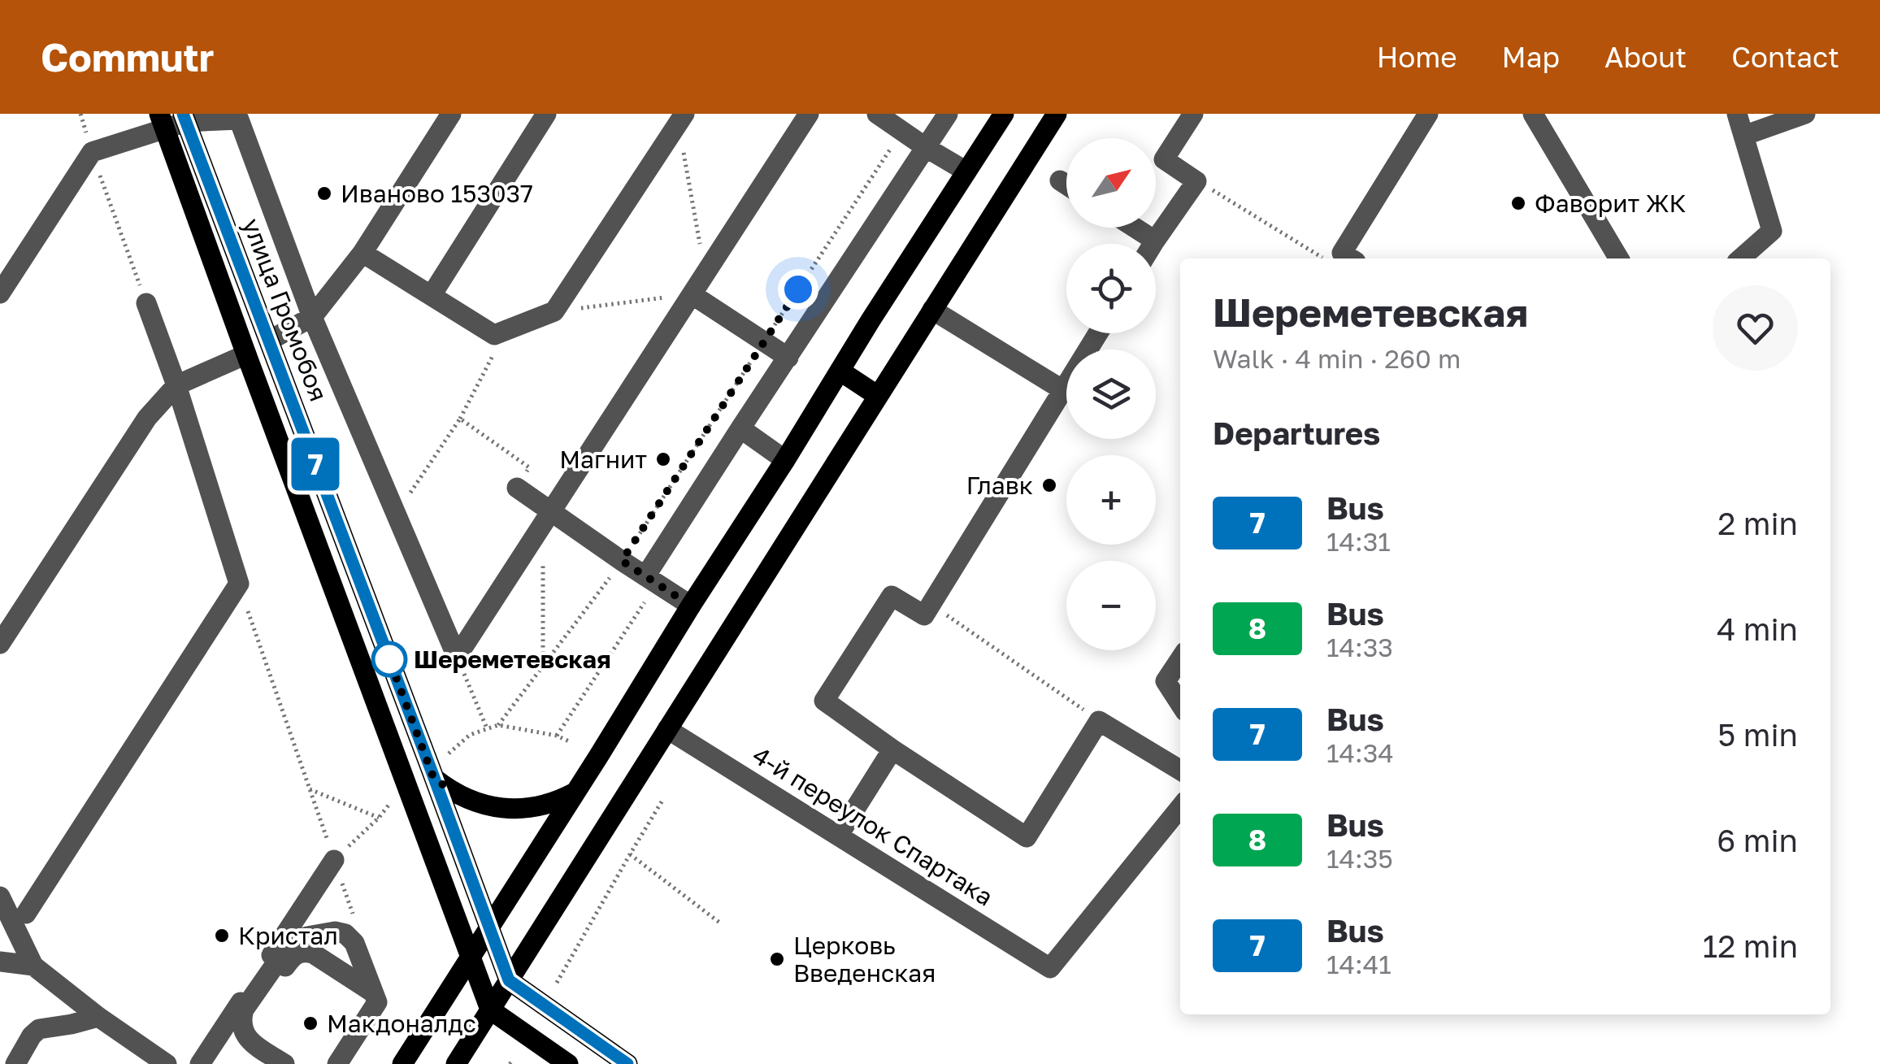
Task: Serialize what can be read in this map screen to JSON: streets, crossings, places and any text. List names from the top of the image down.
{
  "streets": {
    "main road": ["улица Громобоя"],
    "street": ["4-й переулок Спартака"]
  },
  "places": [
    "Иваново 153037",
    "Фаворит ЖК",
    "Магнит",
    "Главк",
    "Шереметевская",
    "Кристал",
    "Церковь Введенская",
    "Макдоналдс"
  ],
  "lines": ["bus line 7"],
  "north": "top right",
  "page": {
    "header": "Commutr",
    "nav": [
      "Home",
      "Map",
      "About",
      "Contact"
    ],
    "on_map": "7",
    "map_buttons": ["+", "−"],
    "heading": [
      ["Шереметевская", "Walk · 4 min · 260 m"],
      "Departures"
    ],
    "list": [
      {
        "mark": "7",
        "name": "Bus",
        "note": "14:31",
        "value": "2 min"
      },
      {
        "mark": "8",
        "name": "Bus",
        "note": "14:33",
        "value": "4 min"
      },
      {
        "mark": "7",
        "name": "Bus",
        "note": "14:34",
        "value": "5 min"
      },
      {
        "mark": "8",
        "name": "Bus",
        "note": "14:35",
        "value": "6 min"
      },
      {
        "mark": "7",
        "name": "Bus",
        "note": "14:41",
        "value": "12 min"
      }
    ]
  }
}
